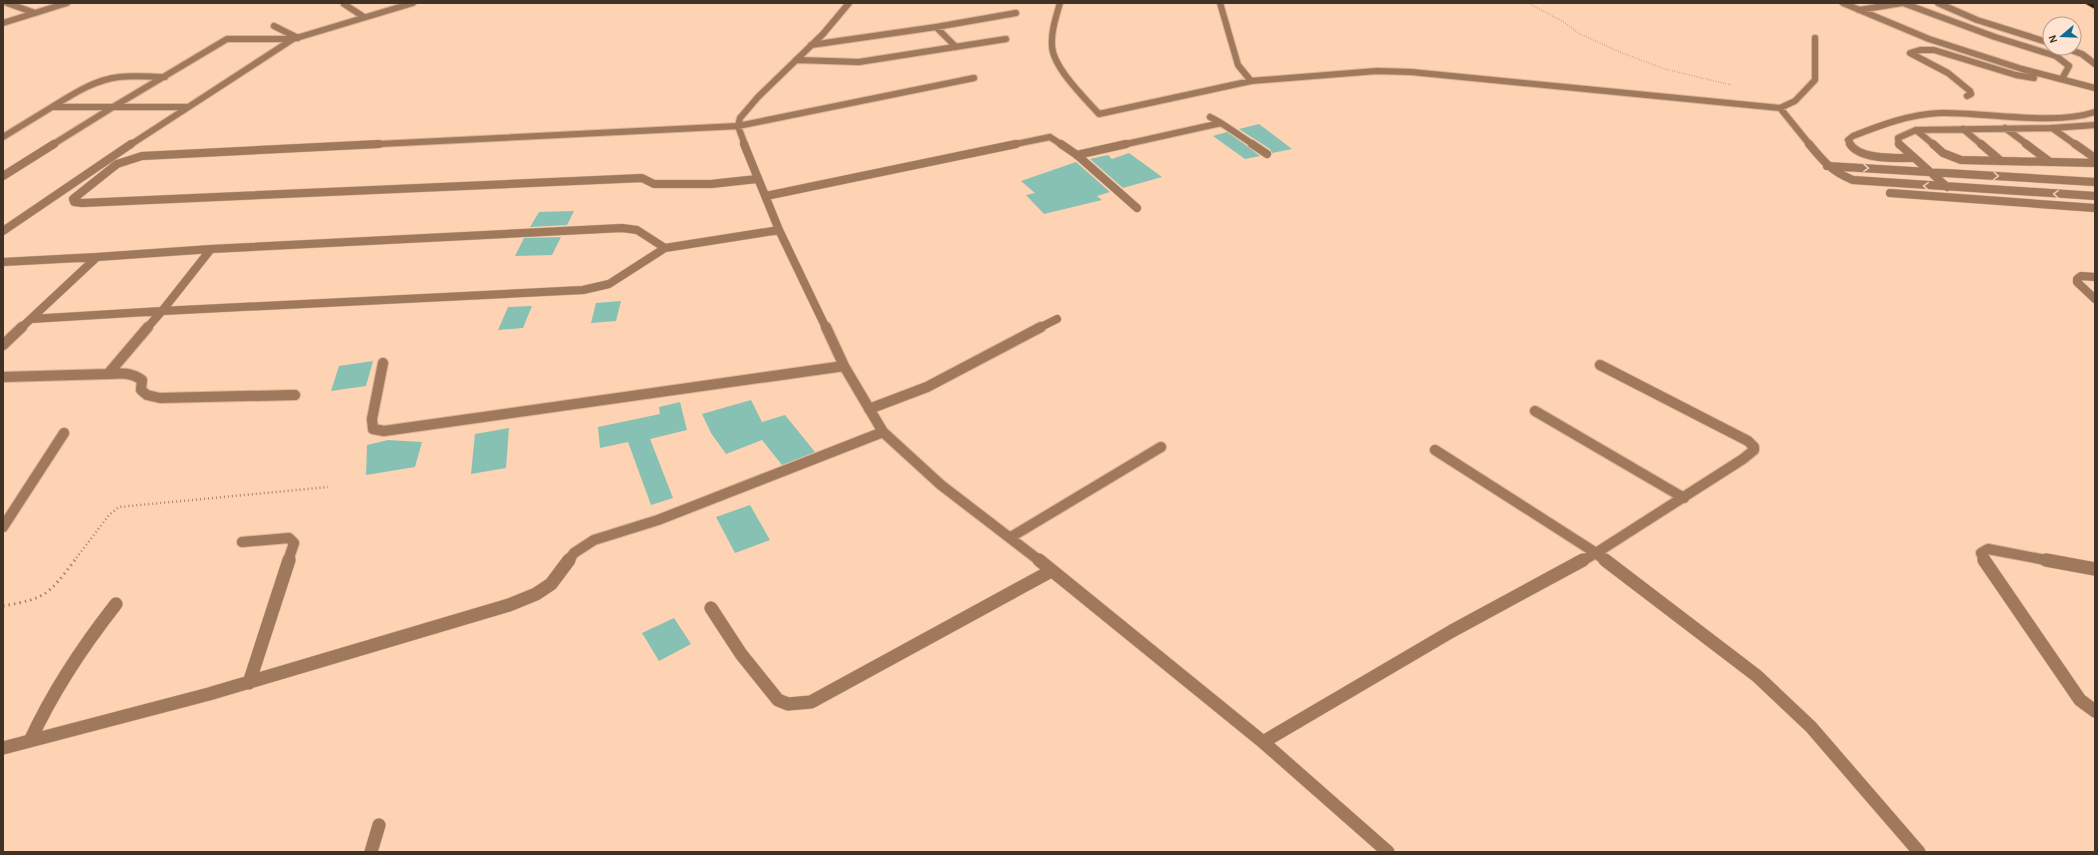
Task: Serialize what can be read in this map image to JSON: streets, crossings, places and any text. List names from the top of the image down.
{
  "north": "left"
}
